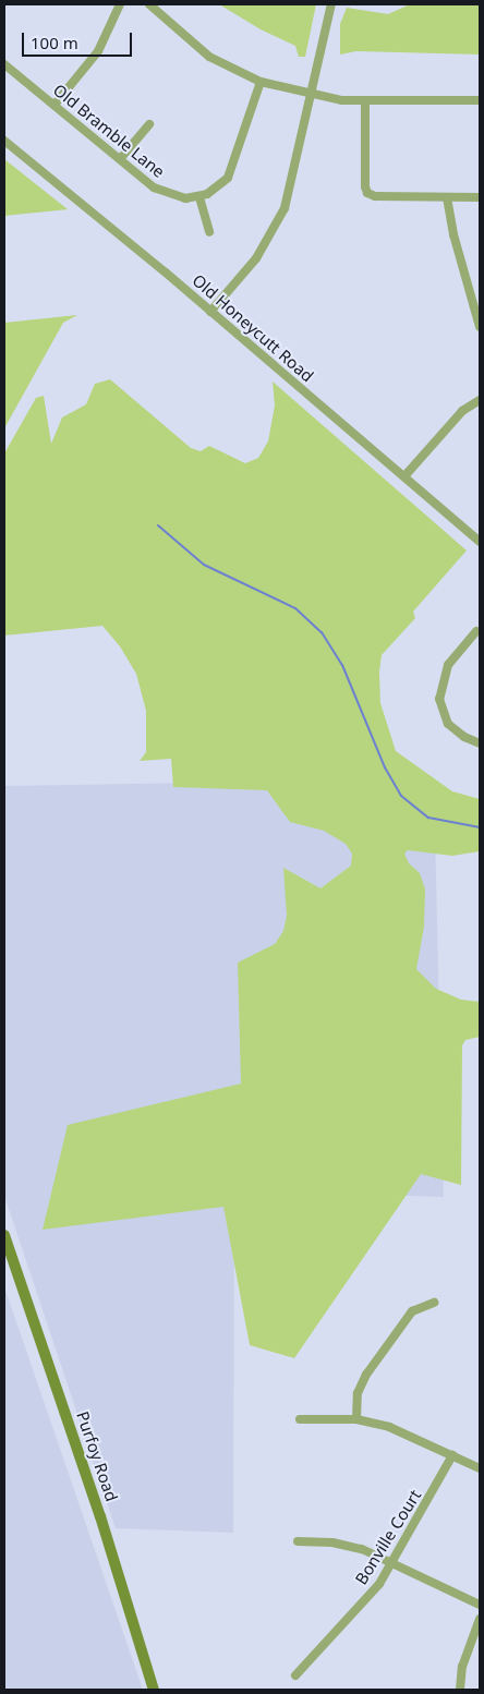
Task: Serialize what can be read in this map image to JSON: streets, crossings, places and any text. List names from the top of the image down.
{
  "streets": {
    "street": [
      "Old Bramble Lane",
      "Old Honeycutt Road",
      "Purfoy Road",
      "Bonville Court"
    ]
  },
  "scale_bar": "100 m"
}
